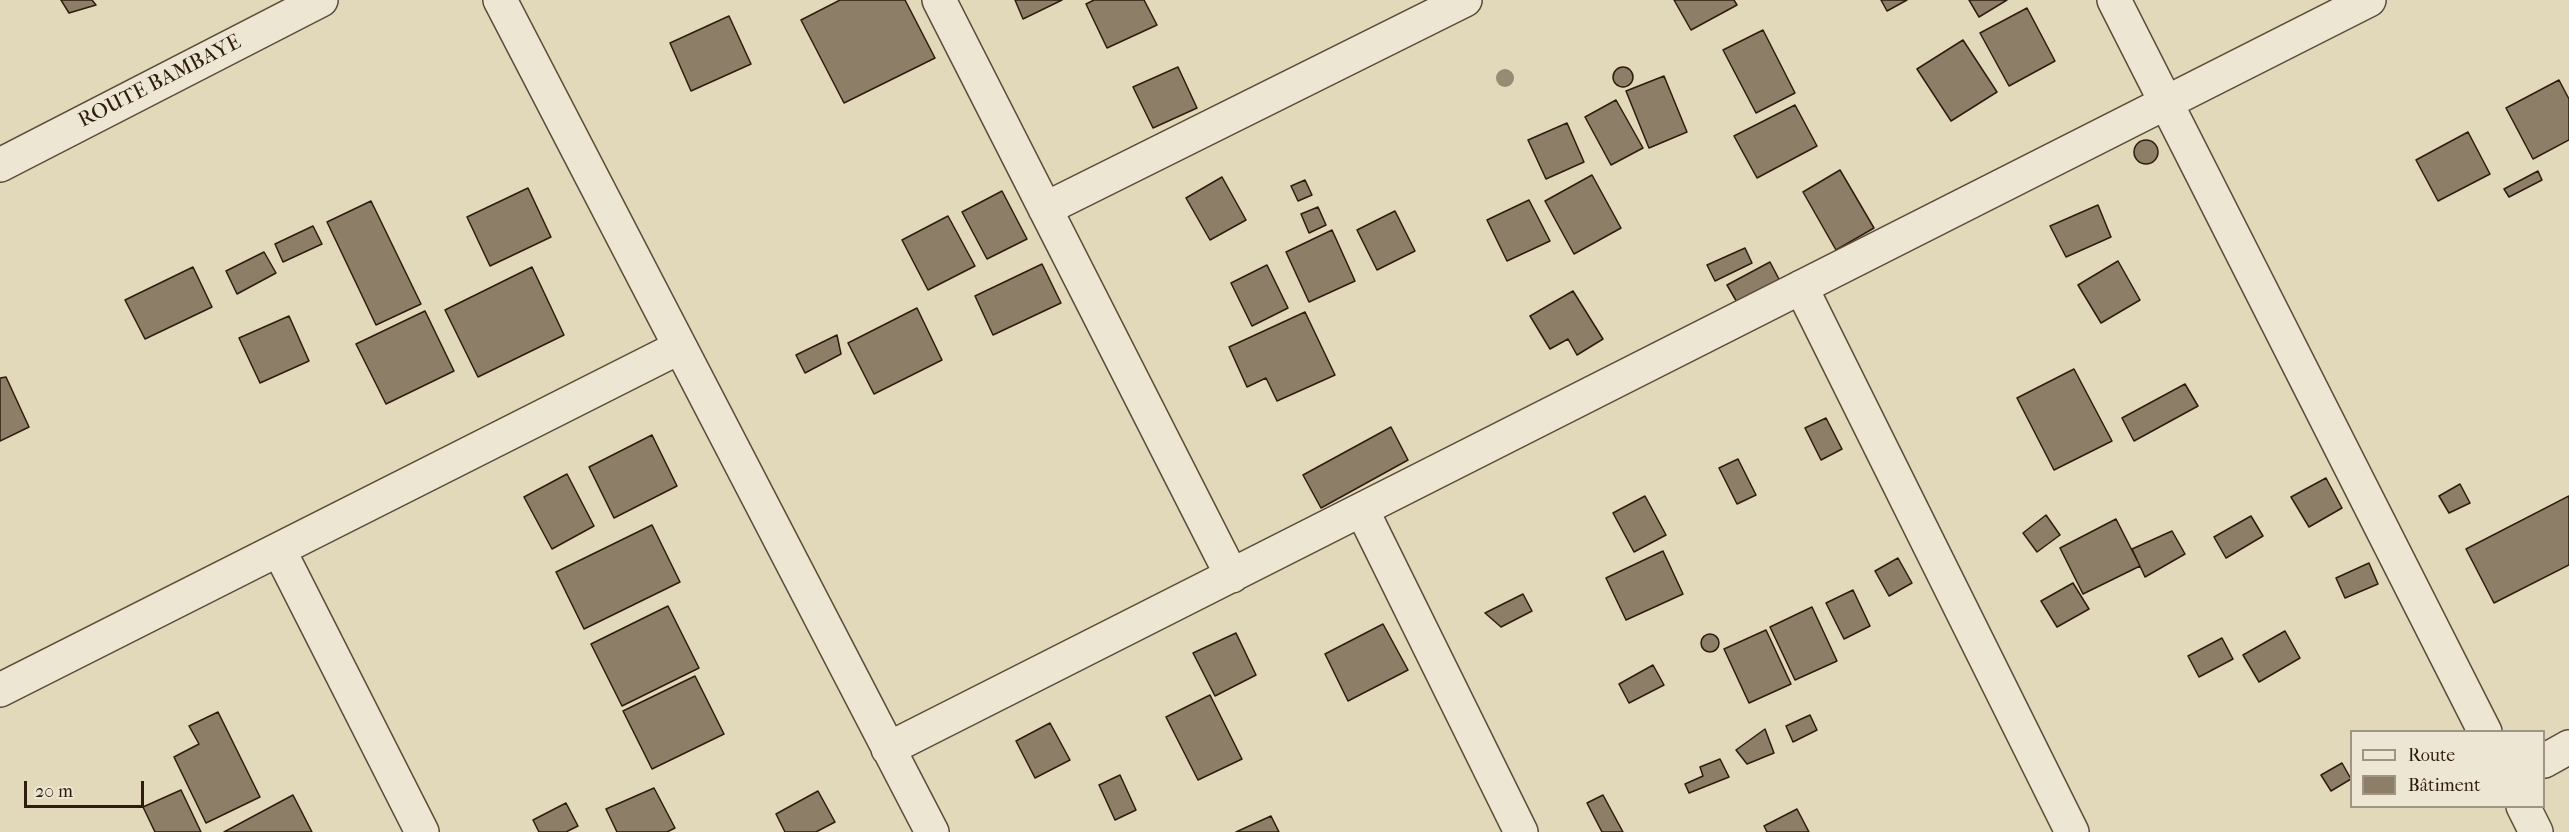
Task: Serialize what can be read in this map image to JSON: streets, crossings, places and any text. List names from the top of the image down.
{
  "streets": {
    "street": ["ROUTE BAMBAYE"]
  },
  "legend": ["Route", "Bâtiment"],
  "scale_bar": "20 m"
}
